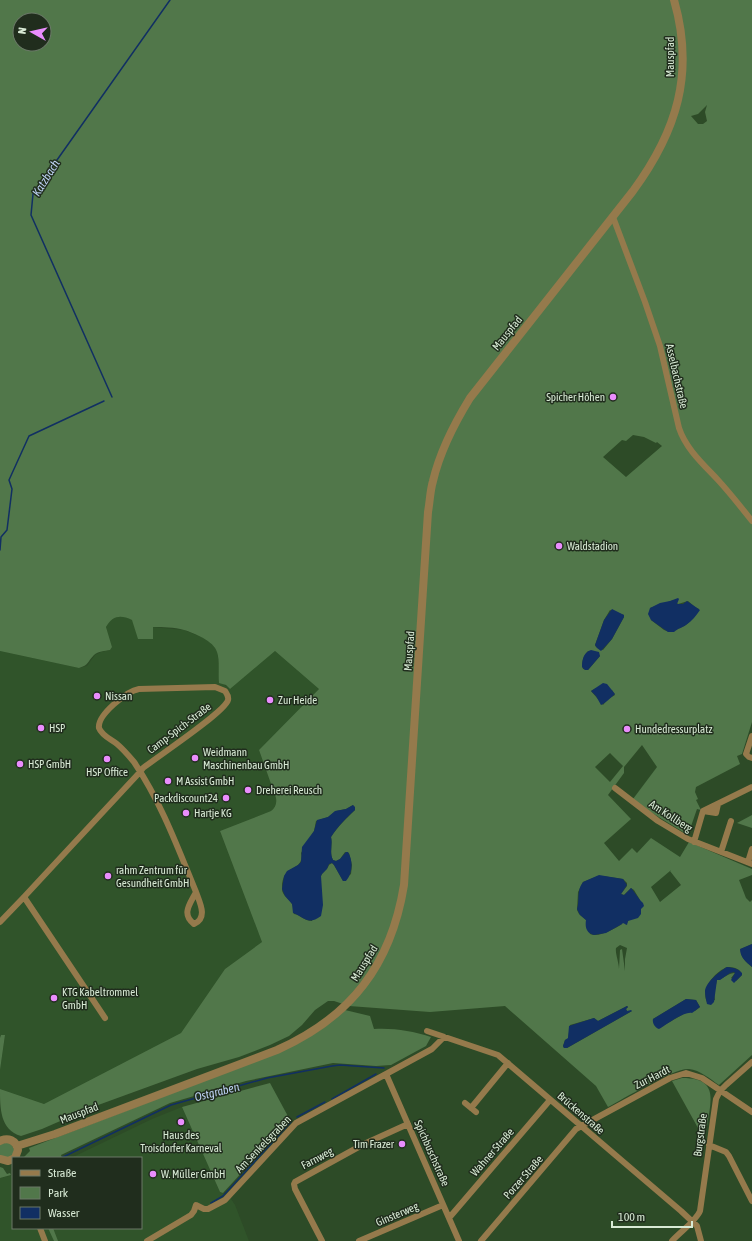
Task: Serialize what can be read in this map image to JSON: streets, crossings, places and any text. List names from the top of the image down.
{
  "streets": {
    "street": [
      "Mauspfad",
      "Asselbachstraße",
      "Camp-Spich-Straße",
      "Am Kollberg",
      "Zur Hardt",
      "Brückenstraße",
      "Burgstraße",
      "Am Senkelsgraben",
      "Wahner Straße",
      "Spichbuschstraße",
      "Farnweg",
      "Porzer Straße",
      "Ginsterweg"
    ]
  },
  "crossings": [
    ["Mauspfad", "Asselbachstraße"],
    ["Zur Hardt", "Brückenstraße"],
    ["Zur Hardt", "Burgstraße"],
    ["Zur Hardt", "Porzer Straße"],
    ["Brückenstraße", "Burgstraße"],
    ["Brückenstraße", "Am Senkelsgraben"],
    ["Brückenstraße", "Wahner Straße"],
    ["Brückenstraße", "Porzer Straße"],
    ["Am Senkelsgraben", "Spichbuschstraße"],
    ["Wahner Straße", "Spichbuschstraße"],
    ["Spichbuschstraße", "Farnweg"],
    ["Spichbuschstraße", "Ginsterweg"]
  ],
  "water": ["Katzbach", "Ostgraben"],
  "places": [
    "Spicher Höhen",
    "Waldstadion",
    "Nissan",
    "Zur Heide",
    "HSP",
    "Hundedressurplatz",
    "Weidmann Maschinenbau GmbH",
    "HSP Office",
    "HSP GmbH",
    "M Assist GmbH",
    "Dreherei Reusch",
    "Packdiscount24",
    "Hartje KG",
    "rahm Zentrum für Gesundheit GmbH",
    "KTG Kabeltrommel GmbH",
    "Haus des Troisdorfer Karneval",
    "Tim Frazer",
    "W. Müller GmbH"
  ],
  "legend": ["Straße", "Park", "Wasser"],
  "scale_bar": "100 m",
  "north": "left"
}
